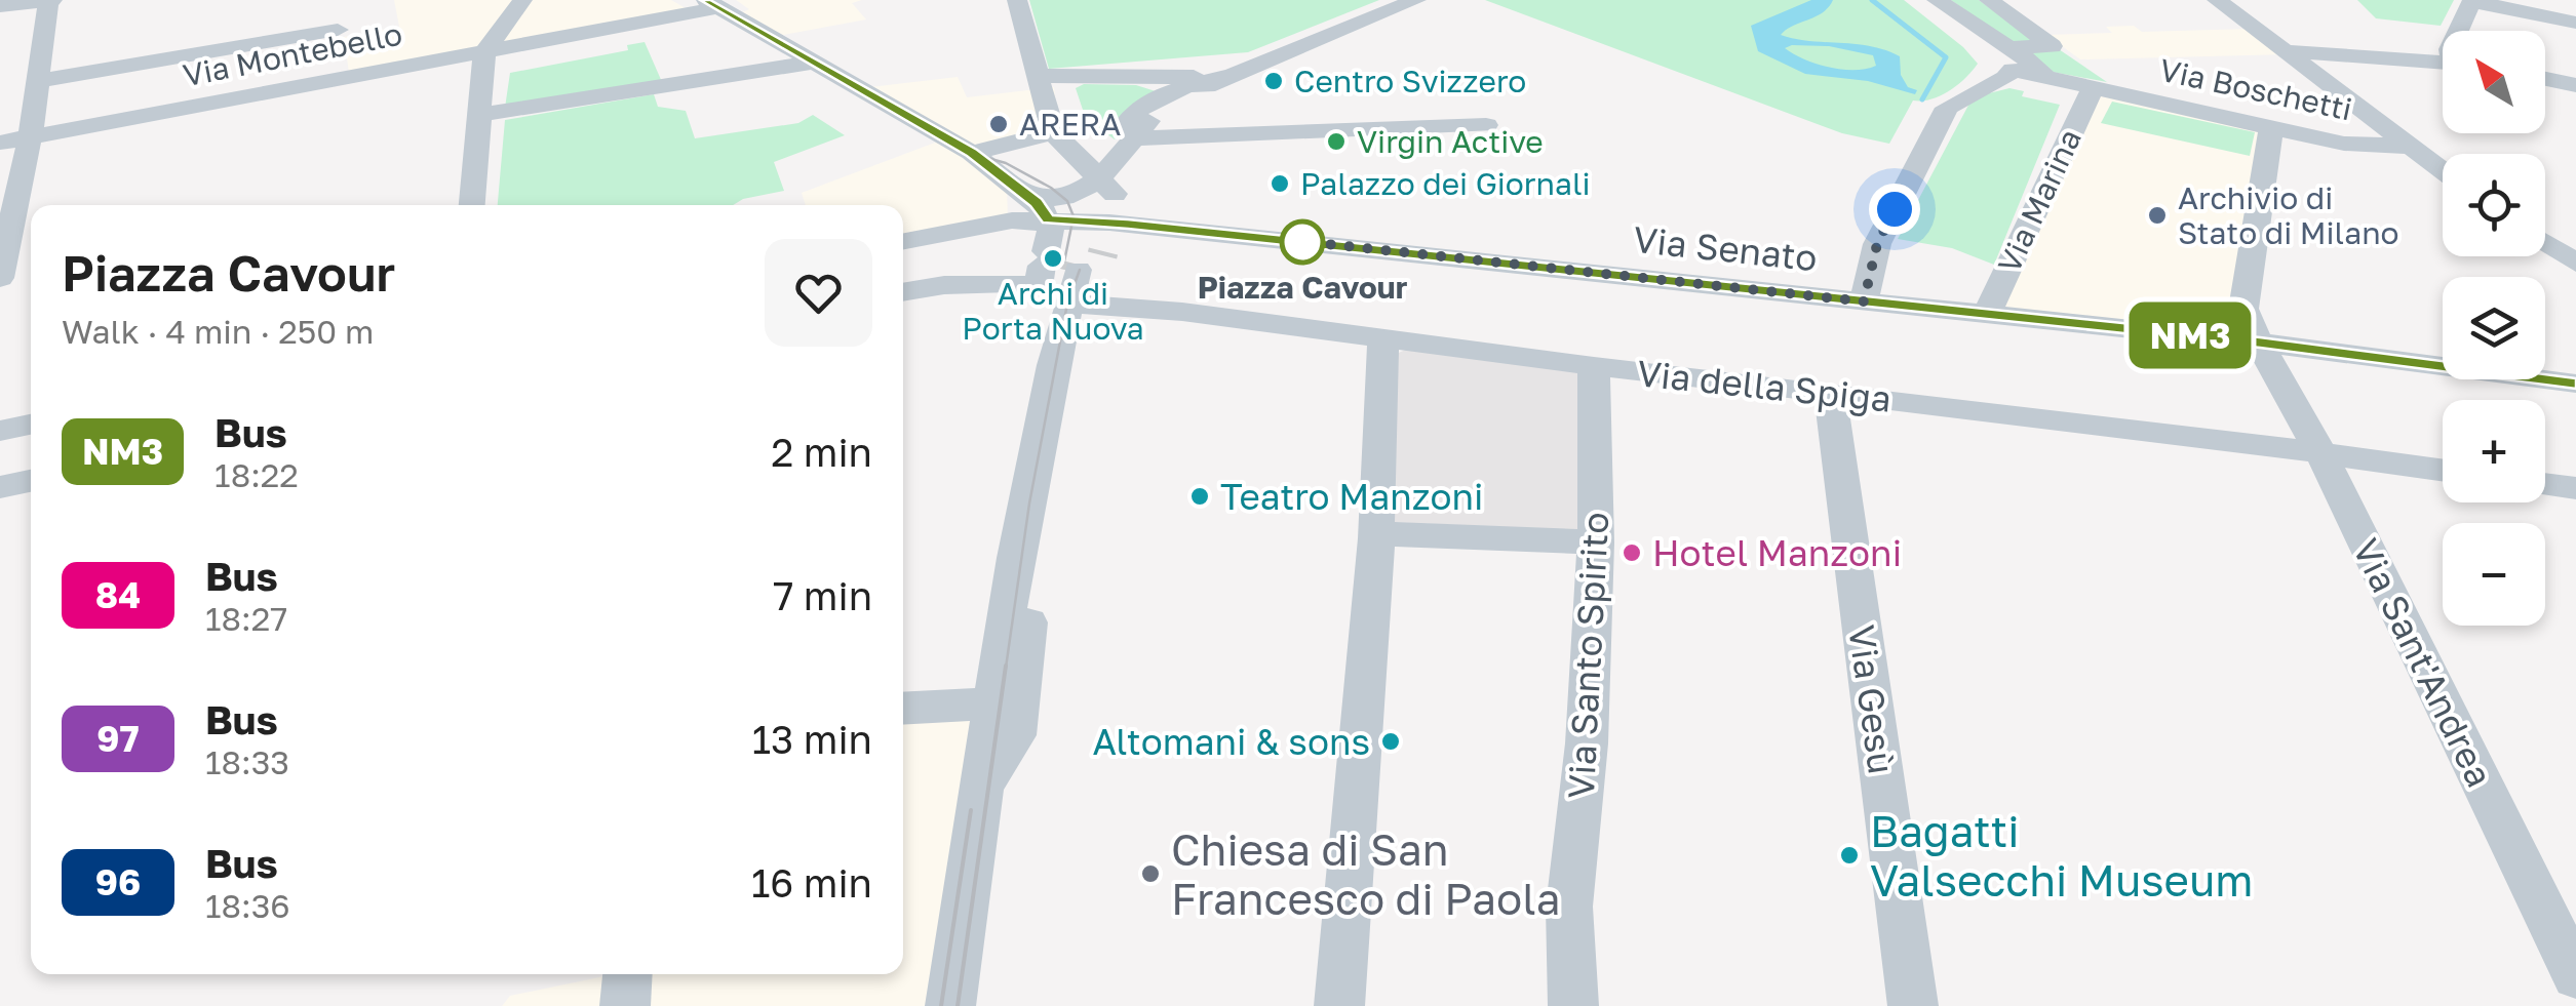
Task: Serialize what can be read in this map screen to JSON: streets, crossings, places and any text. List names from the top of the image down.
{
  "streets": {
    "street": [
      "Via Montebello",
      "Via Boschetti",
      "Via Marina",
      "Via Senato",
      "Via della Spiga",
      "Via Santo Spirito",
      "Via Sant'Andrea",
      "Via Gesù"
    ]
  },
  "crossings": [
    ["Via Boschetti", "Via Marina"],
    ["Via Boschetti", "Via Sant'Andrea"],
    ["Via Marina", "Via Senato"],
    ["Via Senato", "Via della Spiga"],
    ["Via Senato", "Via Sant'Andrea"],
    ["Via della Spiga", "Via Santo Spirito"],
    ["Via della Spiga", "Via Sant'Andrea"],
    ["Via della Spiga", "Via Gesù"]
  ],
  "places": [
    "Centro Svizzero",
    "ARERA",
    "Virgin Active",
    "Palazzo dei Giornali",
    "Archivio di Stato di Milano",
    "Piazza Cavour",
    "Archi di Porta Nuova",
    "Teatro Manzoni",
    "Hotel Manzoni",
    "Altomani & sons",
    "Bagatti Valsecchi Museum",
    "Chiesa di San Francesco di Paola"
  ],
  "lines": ["bus line NM3"],
  "north": "top left",
  "page": {
    "on_map": "NM3",
    "map_buttons": ["+", "−"],
    "heading": ["Piazza Cavour", "Walk · 4 min · 250 m"],
    "list": [
      {
        "mark": "NM3",
        "name": "Bus",
        "note": "18:22",
        "value": "2 min"
      },
      {
        "mark": "84",
        "name": "Bus",
        "note": "18:27",
        "value": "7 min"
      },
      {
        "mark": "97",
        "name": "Bus",
        "note": "18:33",
        "value": "13 min"
      },
      {
        "mark": "96",
        "name": "Bus",
        "note": "18:36",
        "value": "16 min"
      }
    ]
  }
}
